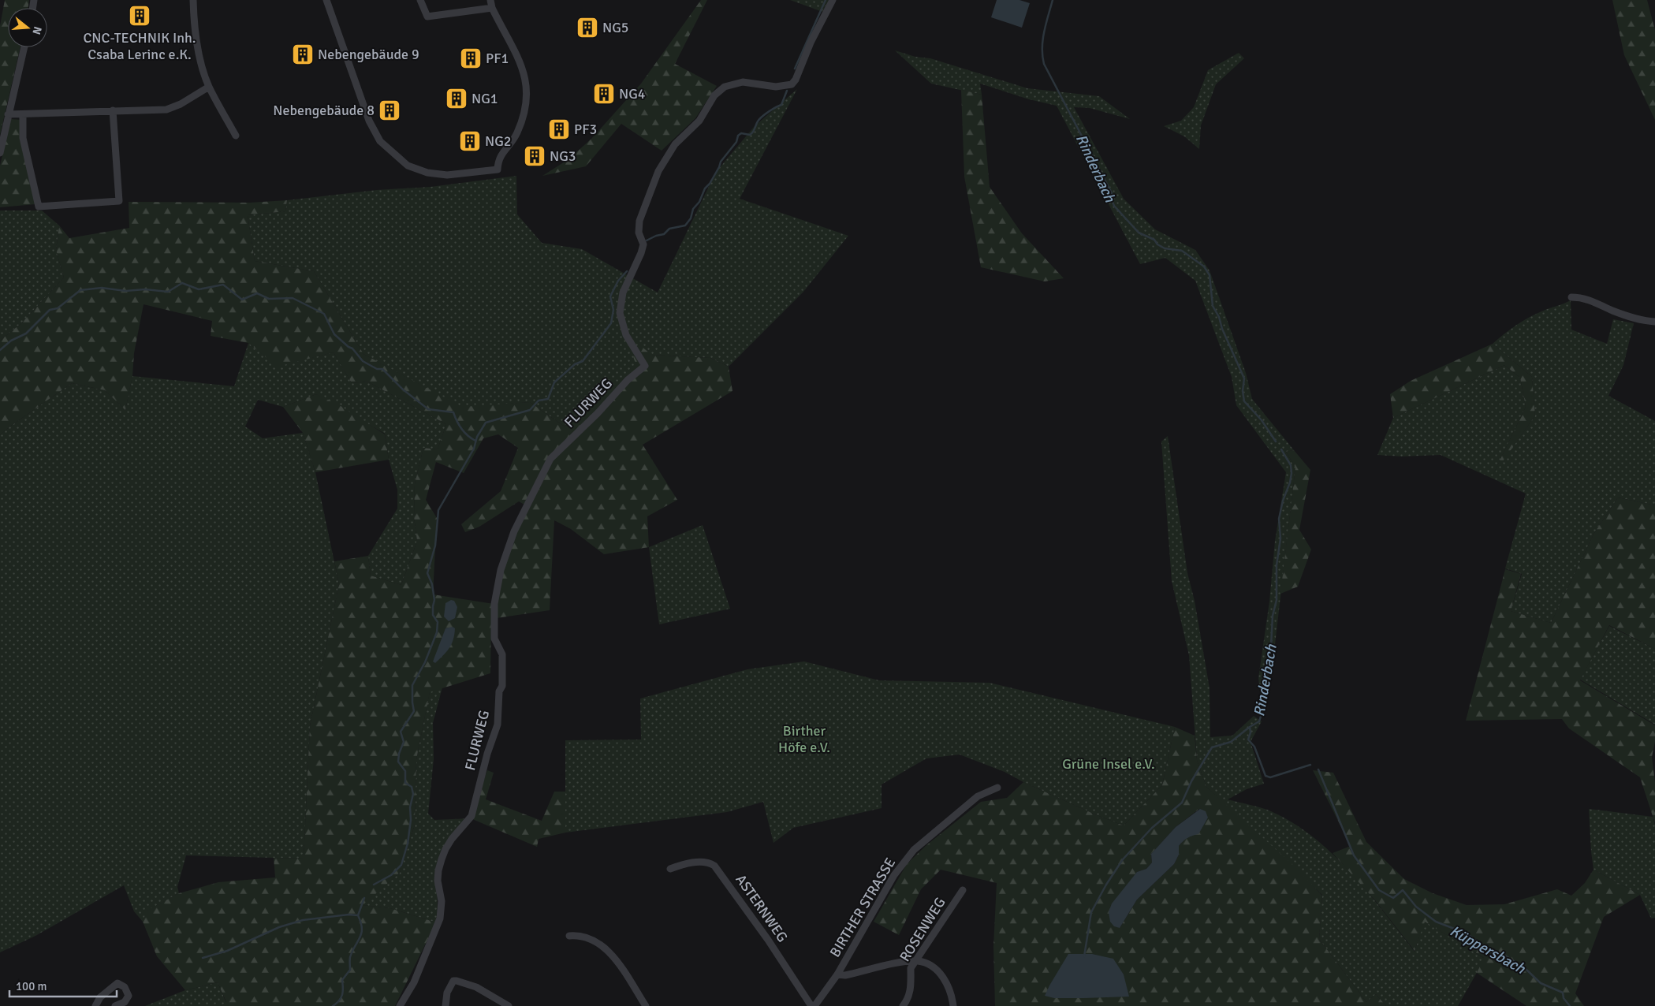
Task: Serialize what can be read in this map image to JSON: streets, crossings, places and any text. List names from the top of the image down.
{
  "streets": {
    "street": [
      "FLURWEG",
      "BIRTHER STRASSE",
      "ASTERNWEG",
      "ROSENWEG"
    ]
  },
  "crossings": [
    ["BIRTHER STRASSE", "ASTERNWEG"]
  ],
  "water": ["Rinderbach", "Küppersbach"],
  "parks": ["Birther Höfe e.V.", "Grüne Insel e.V."],
  "places": {
    "building": [
      "CNC-TECHNIK Inh. Csaba Lerinc e.K.",
      "NG5",
      "Nebengebäude 9",
      "PF1",
      "NG4",
      "NG1",
      "Nebengebäude 8",
      "PF3",
      "NG2",
      "NG3"
    ]
  },
  "scale_bar": "100 m",
  "north": "right"
}
